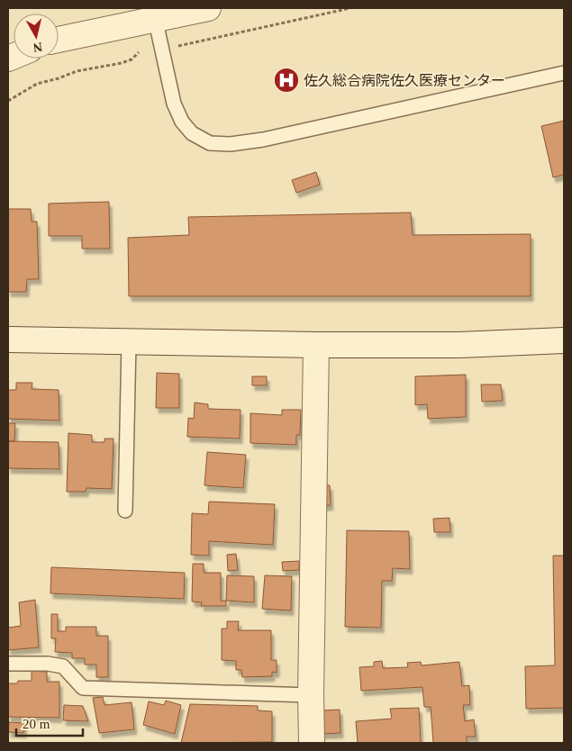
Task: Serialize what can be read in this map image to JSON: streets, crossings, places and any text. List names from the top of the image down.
{
  "places": {
    "hospital": ["佐久総合病院佐久医療センター"]
  },
  "scale_bar": "20 m",
  "north": "bottom"
}
